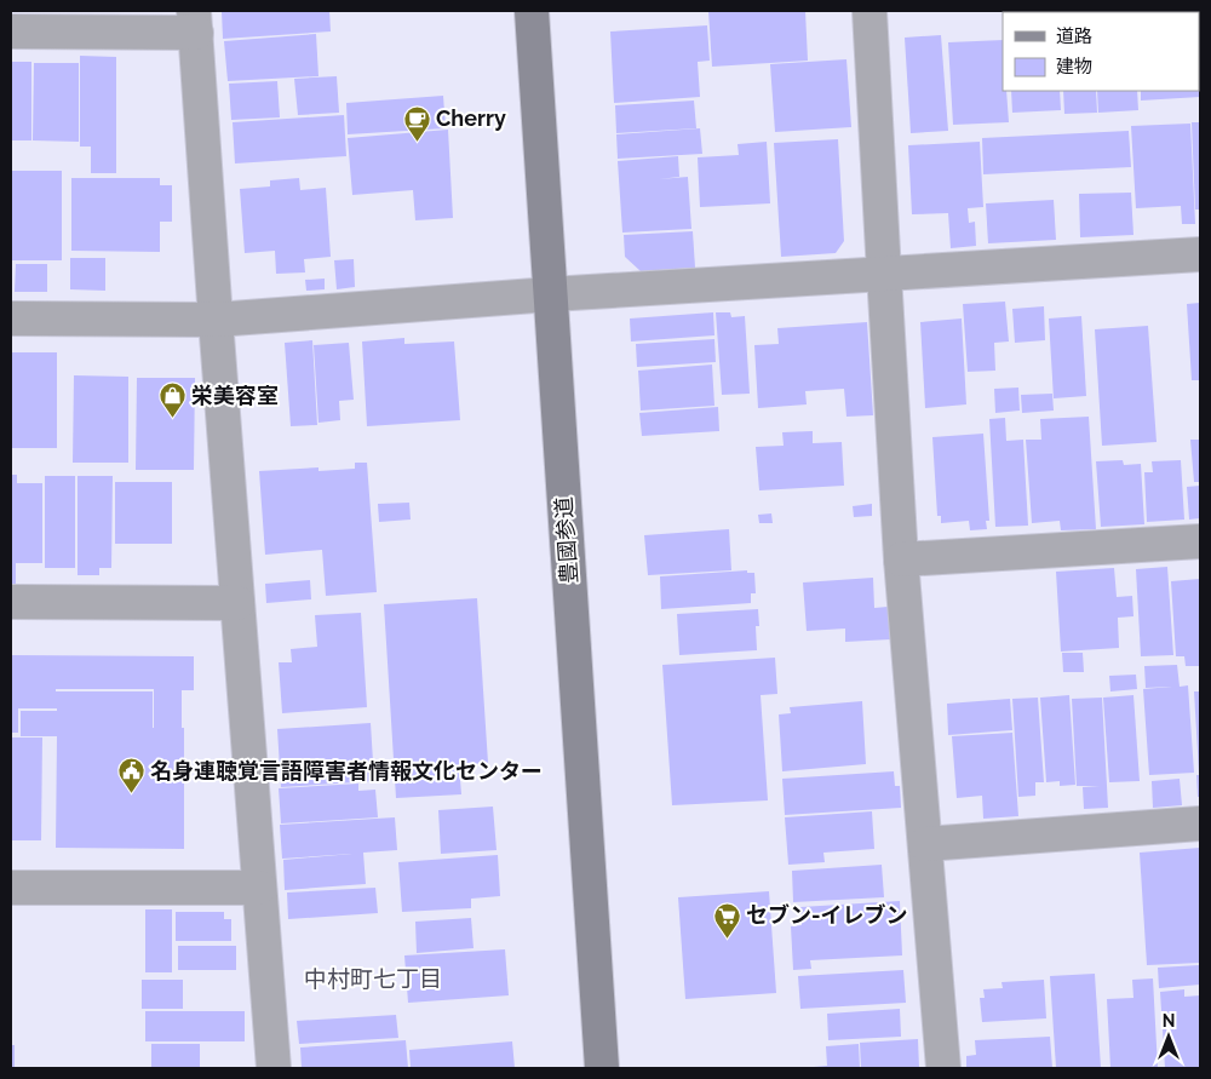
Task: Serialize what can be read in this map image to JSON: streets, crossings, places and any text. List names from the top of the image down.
{
  "streets": {
    "street": ["豊國参道"]
  },
  "districts": ["中村町七丁目"],
  "places": {
    "cafe": ["Cherry"],
    "shop": ["栄美容室"],
    "public building": ["名身連聴覚言語障害者情報文化センター"],
    "supermarket": ["セブン-イレブン"]
  },
  "legend": ["道路", "建物"],
  "north": "top"
}
